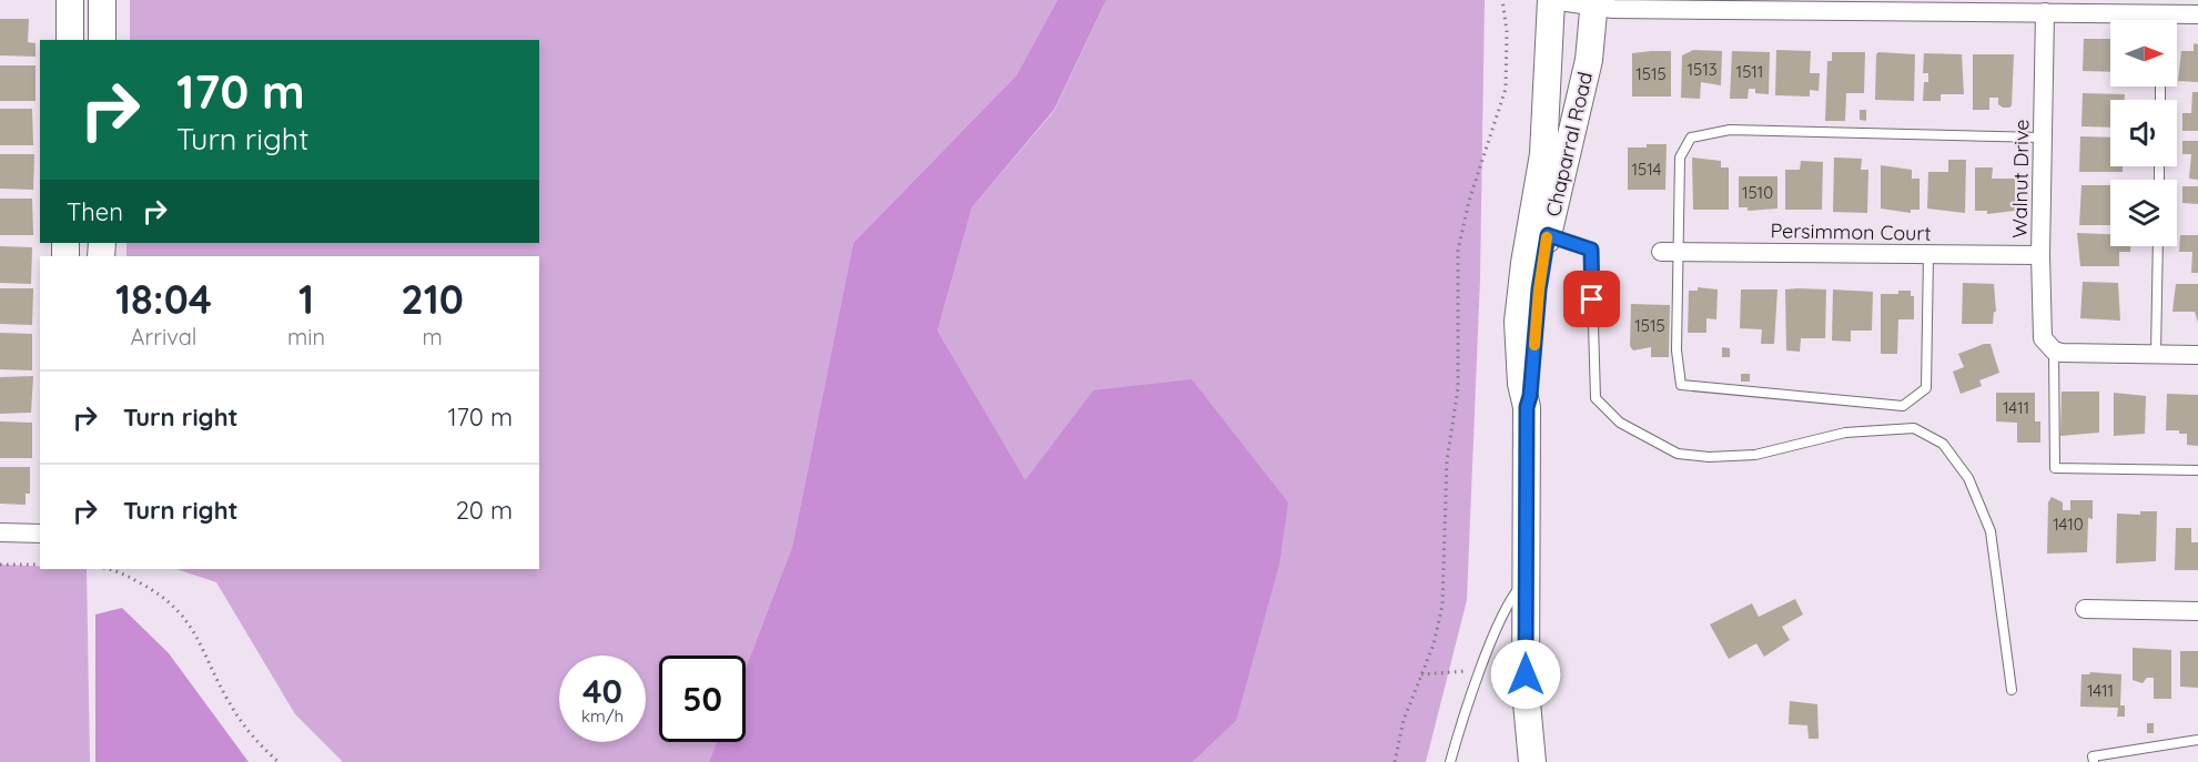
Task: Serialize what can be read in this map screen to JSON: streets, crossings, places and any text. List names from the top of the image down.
{
  "streets": {
    "main road": ["Chaparral Road"],
    "street": ["Walnut Drive", "Persimmon Court"]
  },
  "crossings": [
    ["Walnut Drive", "Persimmon Court"]
  ],
  "house_numbers": [
    "1513",
    "1511",
    "1515",
    "1514",
    "1510",
    "1515",
    "1411",
    "1410",
    "1411"
  ],
  "north": "right",
  "page": {
    "turn": ["170 m", "Turn right"],
    "then": "Then",
    "eta": [
      "18:04",
      "Arrival",
      "1",
      "min",
      "210",
      "m"
    ],
    "list": [
      {
        "name": "Turn right",
        "value": "170 m"
      },
      {
        "name": "Turn right",
        "value": "20 m"
      }
    ],
    "speed": "40 km/h",
    "limit": "50"
  }
}
